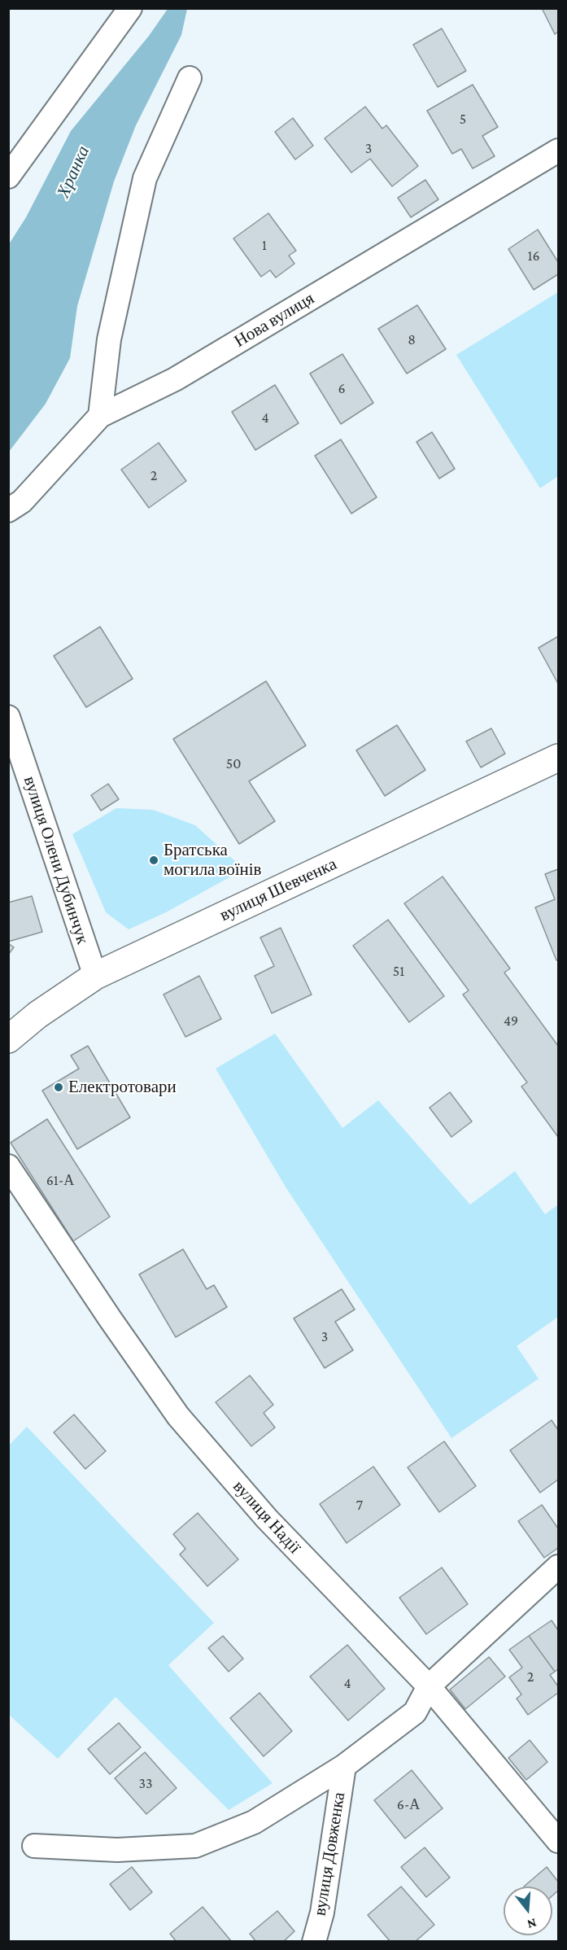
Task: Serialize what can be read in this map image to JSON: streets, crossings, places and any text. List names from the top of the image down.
{
  "streets": {
    "main road": ["вулиця Шевченка"],
    "street": [
      "Нова вулиця",
      "вулиця Олени Дубинчук",
      "вулиця Надії",
      "вулиця Довженка"
    ]
  },
  "crossings": [
    ["вулиця Олени Дубинчук", "вулиця Шевченка"]
  ],
  "water": ["Хранка"],
  "places": ["Братська могила воїнів", "Електротовари"],
  "house_numbers": [
    "5",
    "3",
    "1",
    "16",
    "8",
    "6",
    "4",
    "2",
    "50",
    "51",
    "49",
    "61-А",
    "3",
    "7",
    "2",
    "4",
    "33",
    "6-А"
  ],
  "north": "bottom"
}
